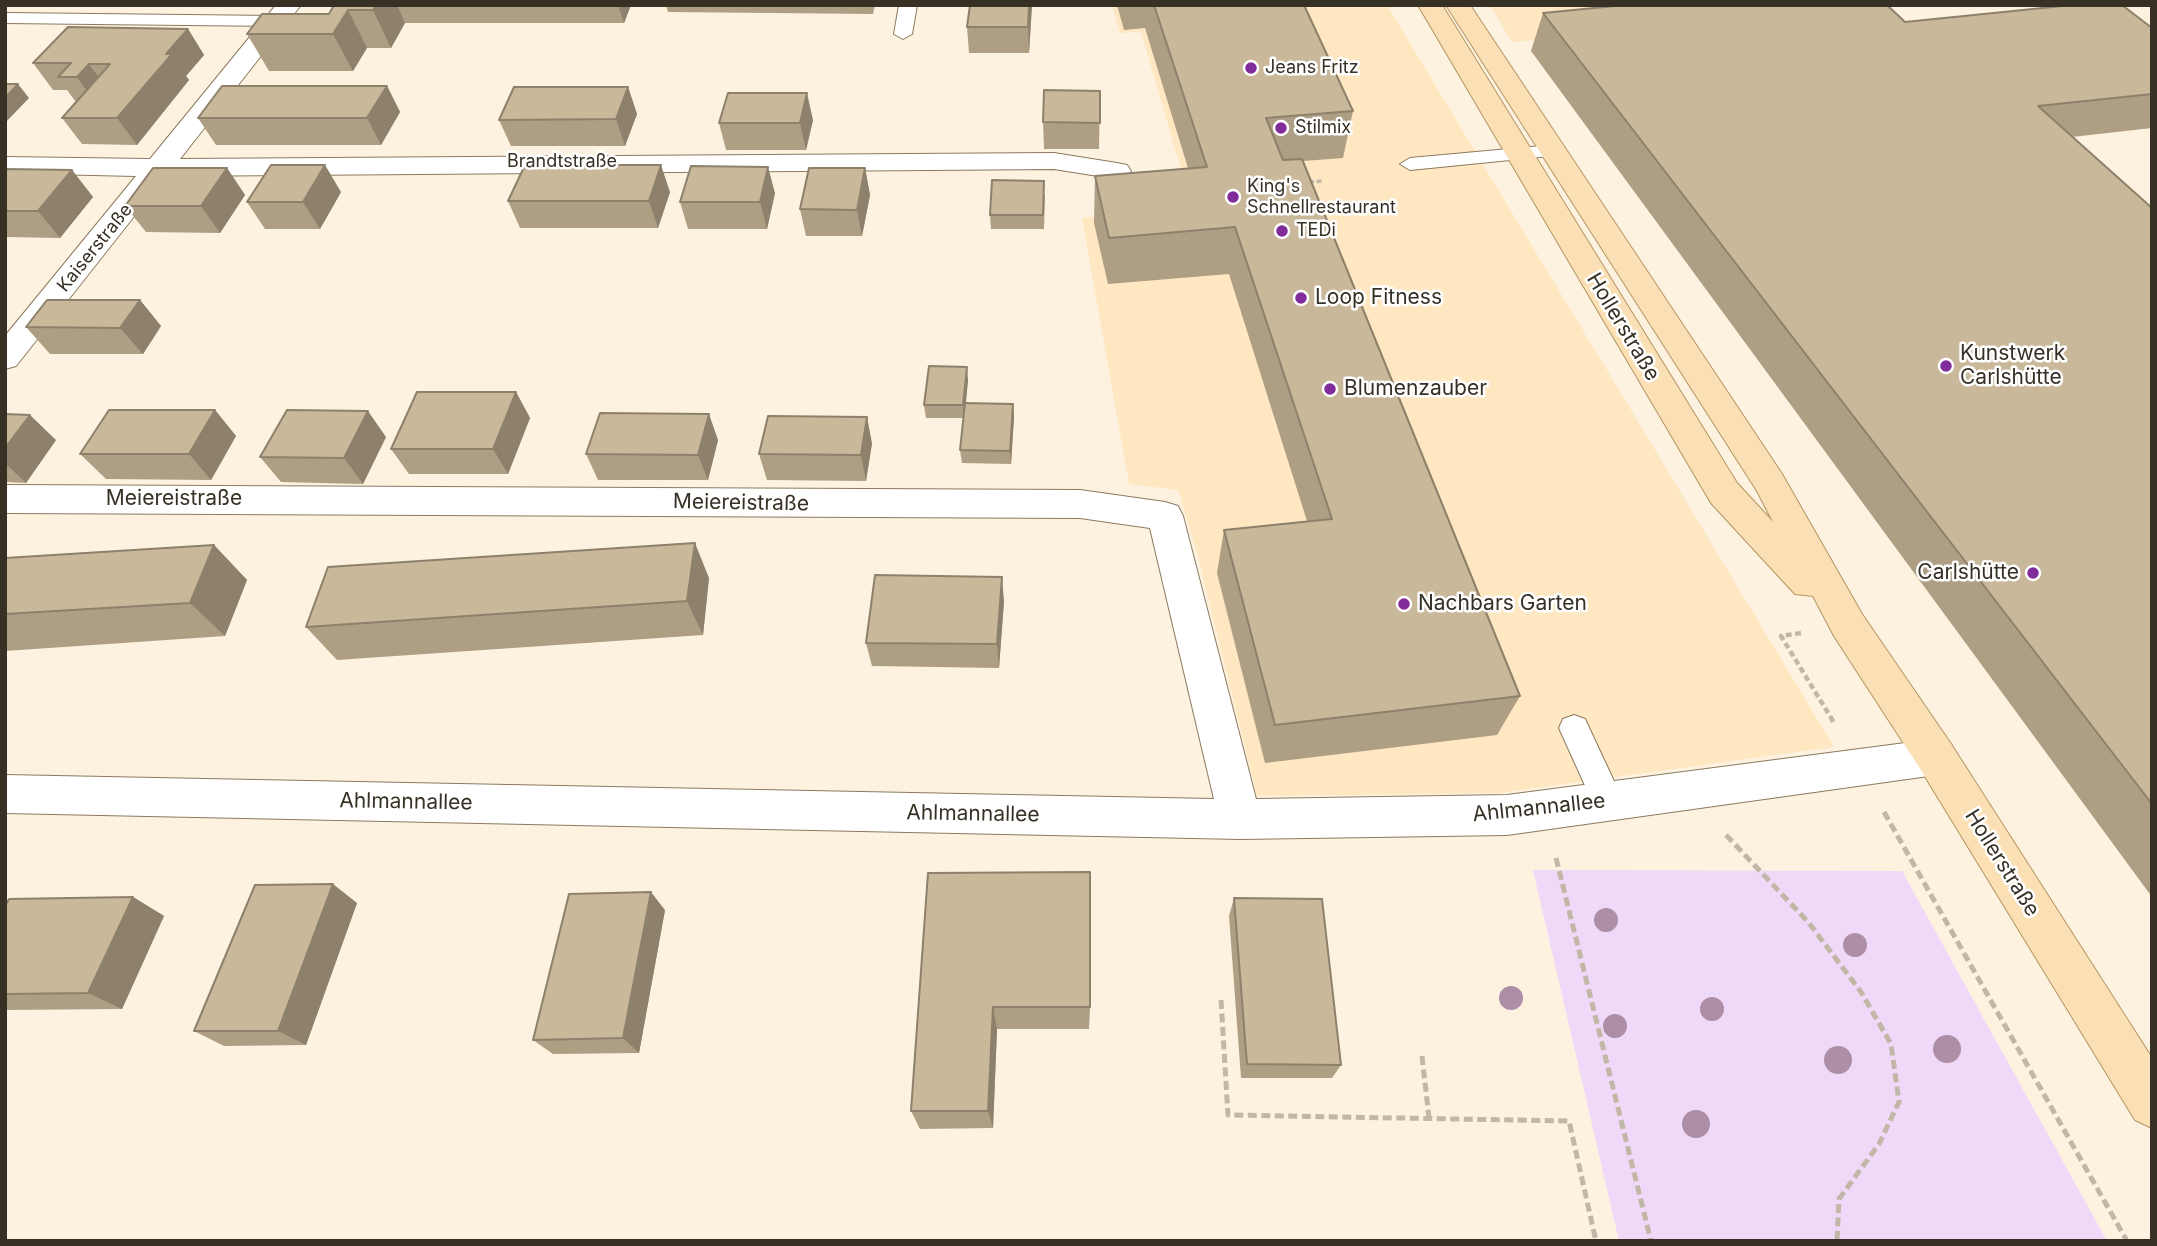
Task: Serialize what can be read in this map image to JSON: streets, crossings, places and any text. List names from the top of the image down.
{
  "streets": {
    "main road": ["Hollerstraße"],
    "street": [
      "Brandtstraße",
      "Kaiserstraße",
      "Meiereistraße",
      "Ahlmannallee"
    ]
  },
  "crossings": [
    ["Brandtstraße", "Kaiserstraße"],
    ["Hollerstraße", "Ahlmannallee"],
    ["Meiereistraße", "Ahlmannallee"]
  ],
  "places": [
    "Jeans Fritz",
    "Stilmix",
    "King's Schnellrestaurant",
    "TEDi",
    "Loop Fitness",
    "Kunstwerk Carlshütte",
    "Blumenzauber",
    "Carlshütte",
    "Nachbars Garten"
  ]
}
